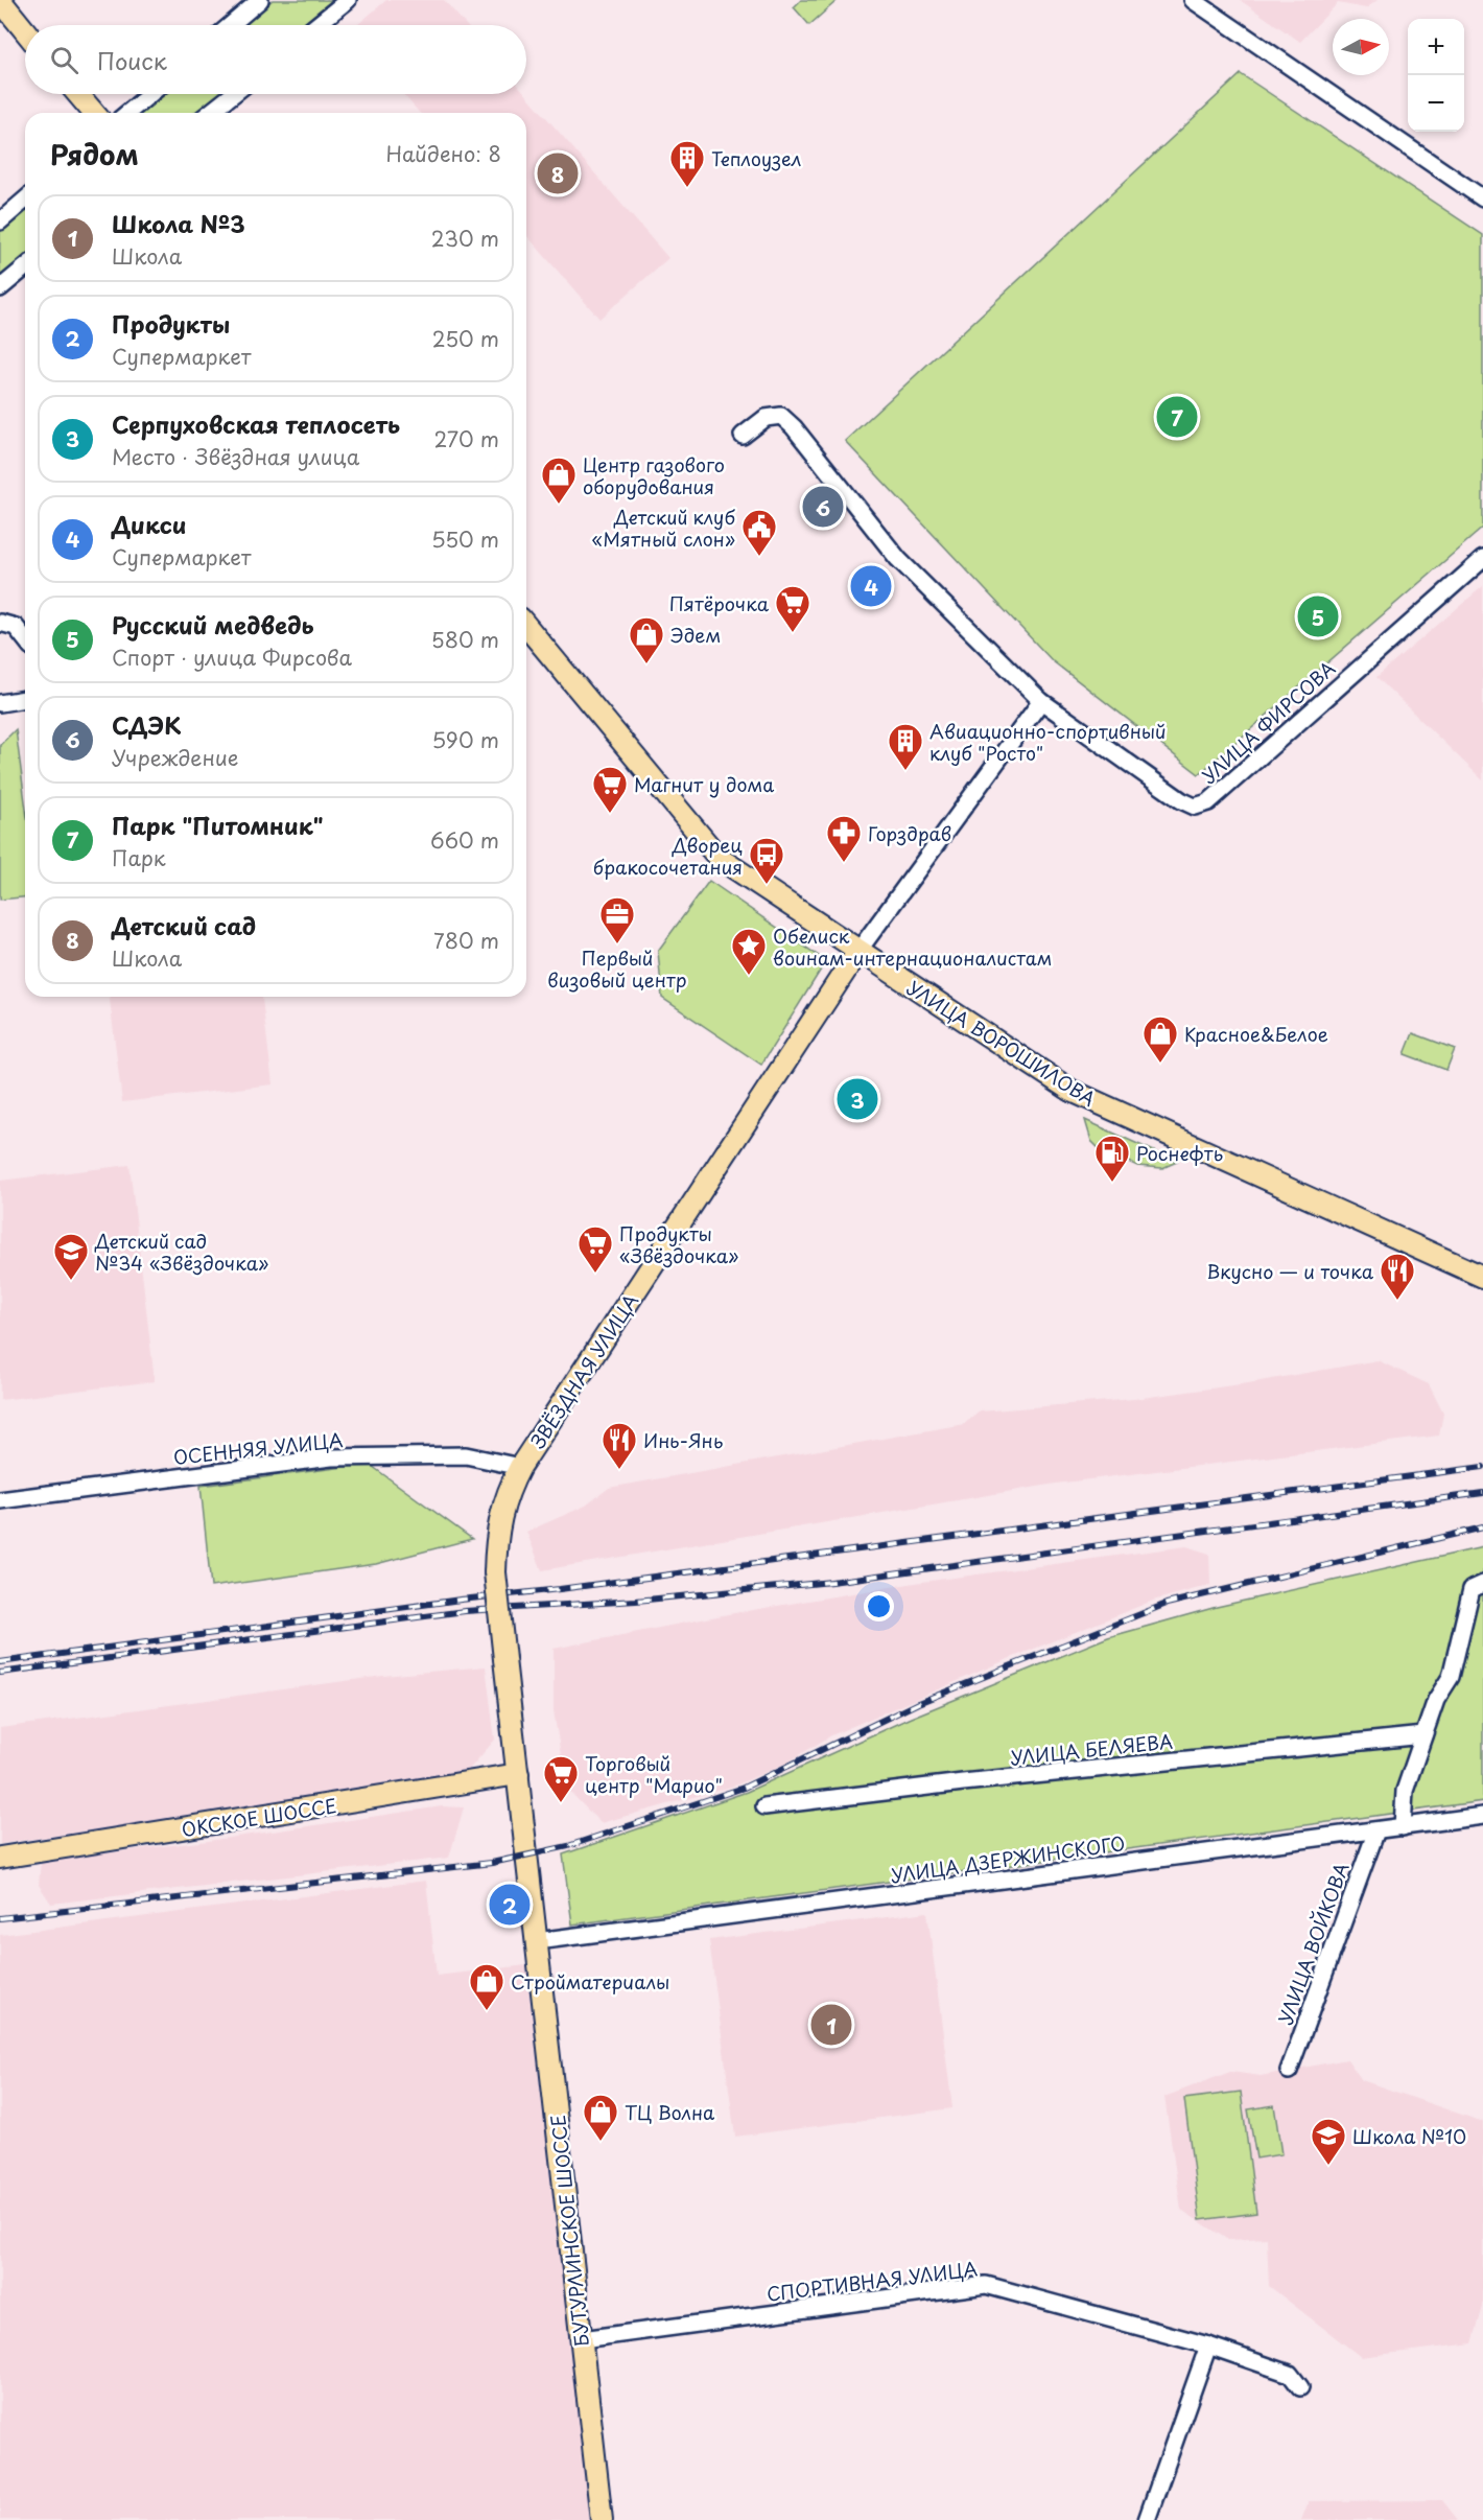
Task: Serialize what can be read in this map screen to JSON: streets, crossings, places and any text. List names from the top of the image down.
{
  "streets": {
    "main road": [
      "УЛИЦА ВОРОШИЛОВА",
      "ЗВЁЗДНАЯ УЛИЦА",
      "ОКСКОЕ ШОССЕ",
      "БУТУРЛИНСКОЕ ШОССЕ"
    ],
    "street": [
      "УЛИЦА ФИРСОВА",
      "ОСЕННЯЯ УЛИЦА",
      "УЛИЦА БЕЛЯЕВА",
      "УЛИЦА ДЗЕРЖИНСКОГО",
      "УЛИЦА ВОЙКОВА",
      "СПОРТИВНАЯ УЛИЦА"
    ]
  },
  "crossings": [
    ["УЛИЦА ВОРОШИЛОВА", "ЗВЁЗДНАЯ УЛИЦА"],
    ["ЗВЁЗДНАЯ УЛИЦА", "ОСЕННЯЯ УЛИЦА"],
    ["ЗВЁЗДНАЯ УЛИЦА", "ОКСКОЕ ШОССЕ"],
    ["УЛИЦА ДЗЕРЖИНСКОГО", "УЛИЦА ВОЙКОВА"],
    ["УЛИЦА ДЗЕРЖИНСКОГО", "БУТУРЛИНСКОЕ ШОССЕ"],
    ["БУТУРЛИНСКОЕ ШОССЕ", "СПОРТИВНАЯ УЛИЦА"]
  ],
  "places": {
    "building": ["Теплоузел", "Авиационно-спортивный клуб \"Росто\""],
    "shop": [
      "Центр газового оборудования",
      "Эдем",
      "Красное&Белое",
      "Стройматериалы",
      "ТЦ Волна"
    ],
    "public building": ["Детский клуб «Мятный слон»"],
    "supermarket": [
      "Пятёрочка",
      "Магнит у дома",
      "Продукты «Звёздочка»",
      "Торговый центр \"Марио\""
    ],
    "pharmacy": ["Горздрав"],
    "bus stop": ["Дворец бракосочетания"],
    "office": ["Первый визовый центр"],
    "place": ["Обелиск воинам-интернационалистам"],
    "fuel station": ["Роснефть"],
    "school or university": ["Детский сад №34 «Звёздочка»", "Школа №10"],
    "restaurant": ["Вкусно — и точка", "Инь-Янь"]
  },
  "north": "right",
  "page": {
    "map_buttons": ["+", "−"],
    "search": "Поиск",
    "heading": ["Рядом", "Найдено: 8"],
    "pins": [
      "8",
      "7",
      "6",
      "4",
      "5",
      "3",
      "2",
      "1"
    ],
    "list": [
      {
        "mark": "1",
        "name": "Школа №3",
        "note": "Школа",
        "value": "230 m"
      },
      {
        "mark": "2",
        "name": "Продукты",
        "note": "Супермаркет",
        "value": "250 m"
      },
      {
        "mark": "3",
        "name": "Серпуховская теплосеть",
        "note": "Место · Звёздная улица",
        "value": "270 m"
      },
      {
        "mark": "4",
        "name": "Дикси",
        "note": "Супермаркет",
        "value": "550 m"
      },
      {
        "mark": "5",
        "name": "Русский медведь",
        "note": "Спорт · улица Фирсова",
        "value": "580 m"
      },
      {
        "mark": "6",
        "name": "СДЭК",
        "note": "Учреждение",
        "value": "590 m"
      },
      {
        "mark": "7",
        "name": "Парк \"Питомник\"",
        "note": "Парк",
        "value": "660 m"
      },
      {
        "mark": "8",
        "name": "Детский сад",
        "note": "Школа",
        "value": "780 m"
      }
    ]
  }
}
